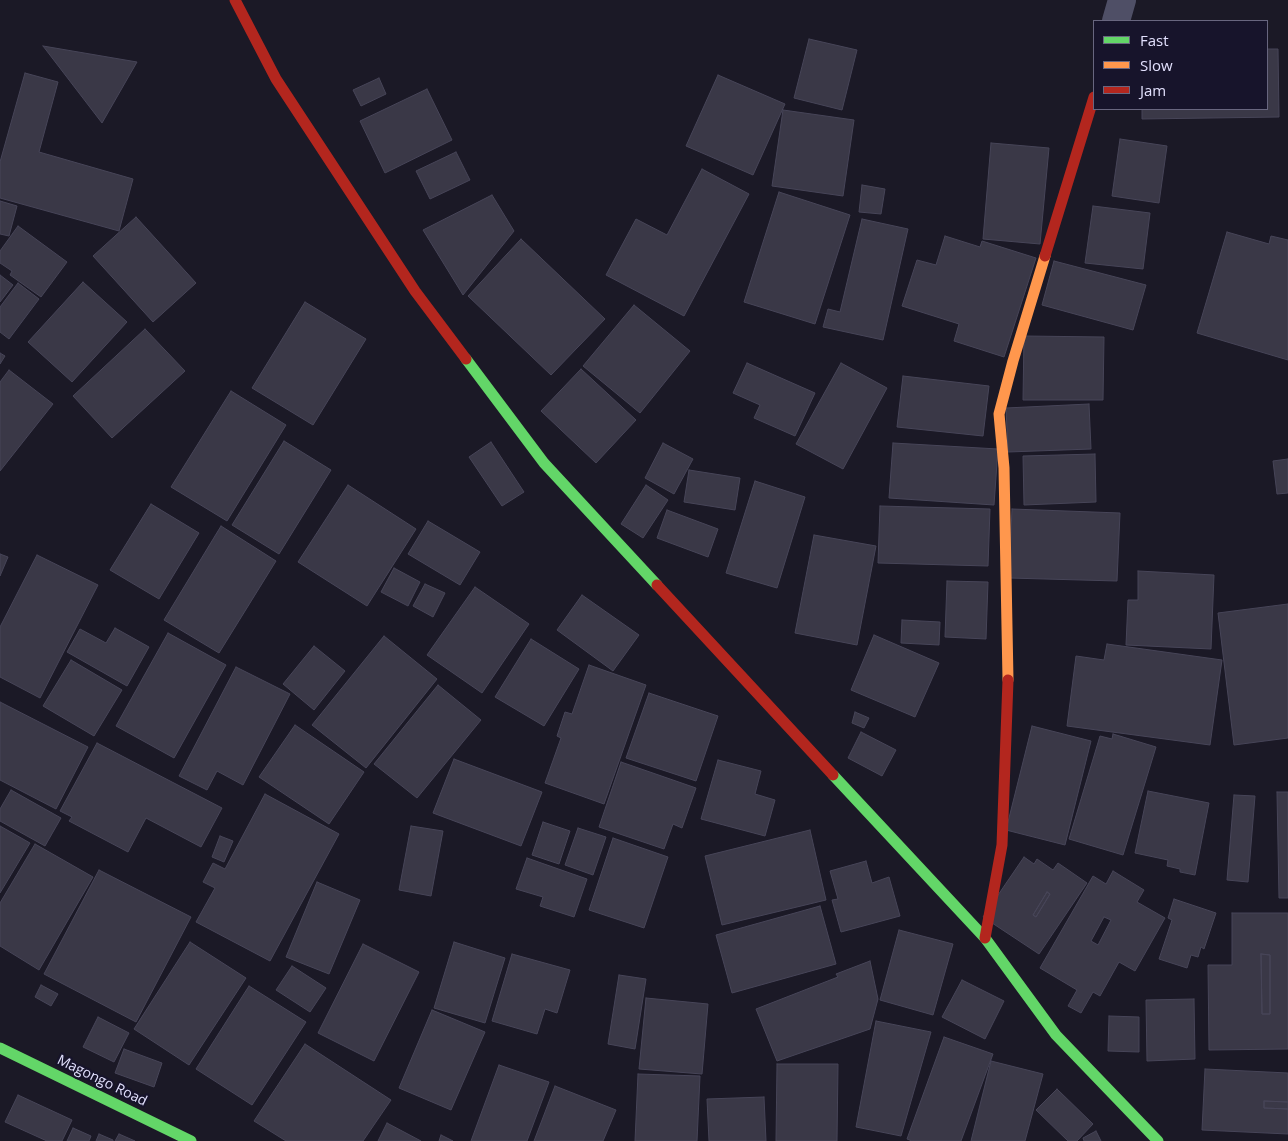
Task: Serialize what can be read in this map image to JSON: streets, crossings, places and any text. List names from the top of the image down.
{
  "streets": {
    "street": ["Magongo Road"]
  },
  "legend": ["Fast", "Slow", "Jam"]
}
